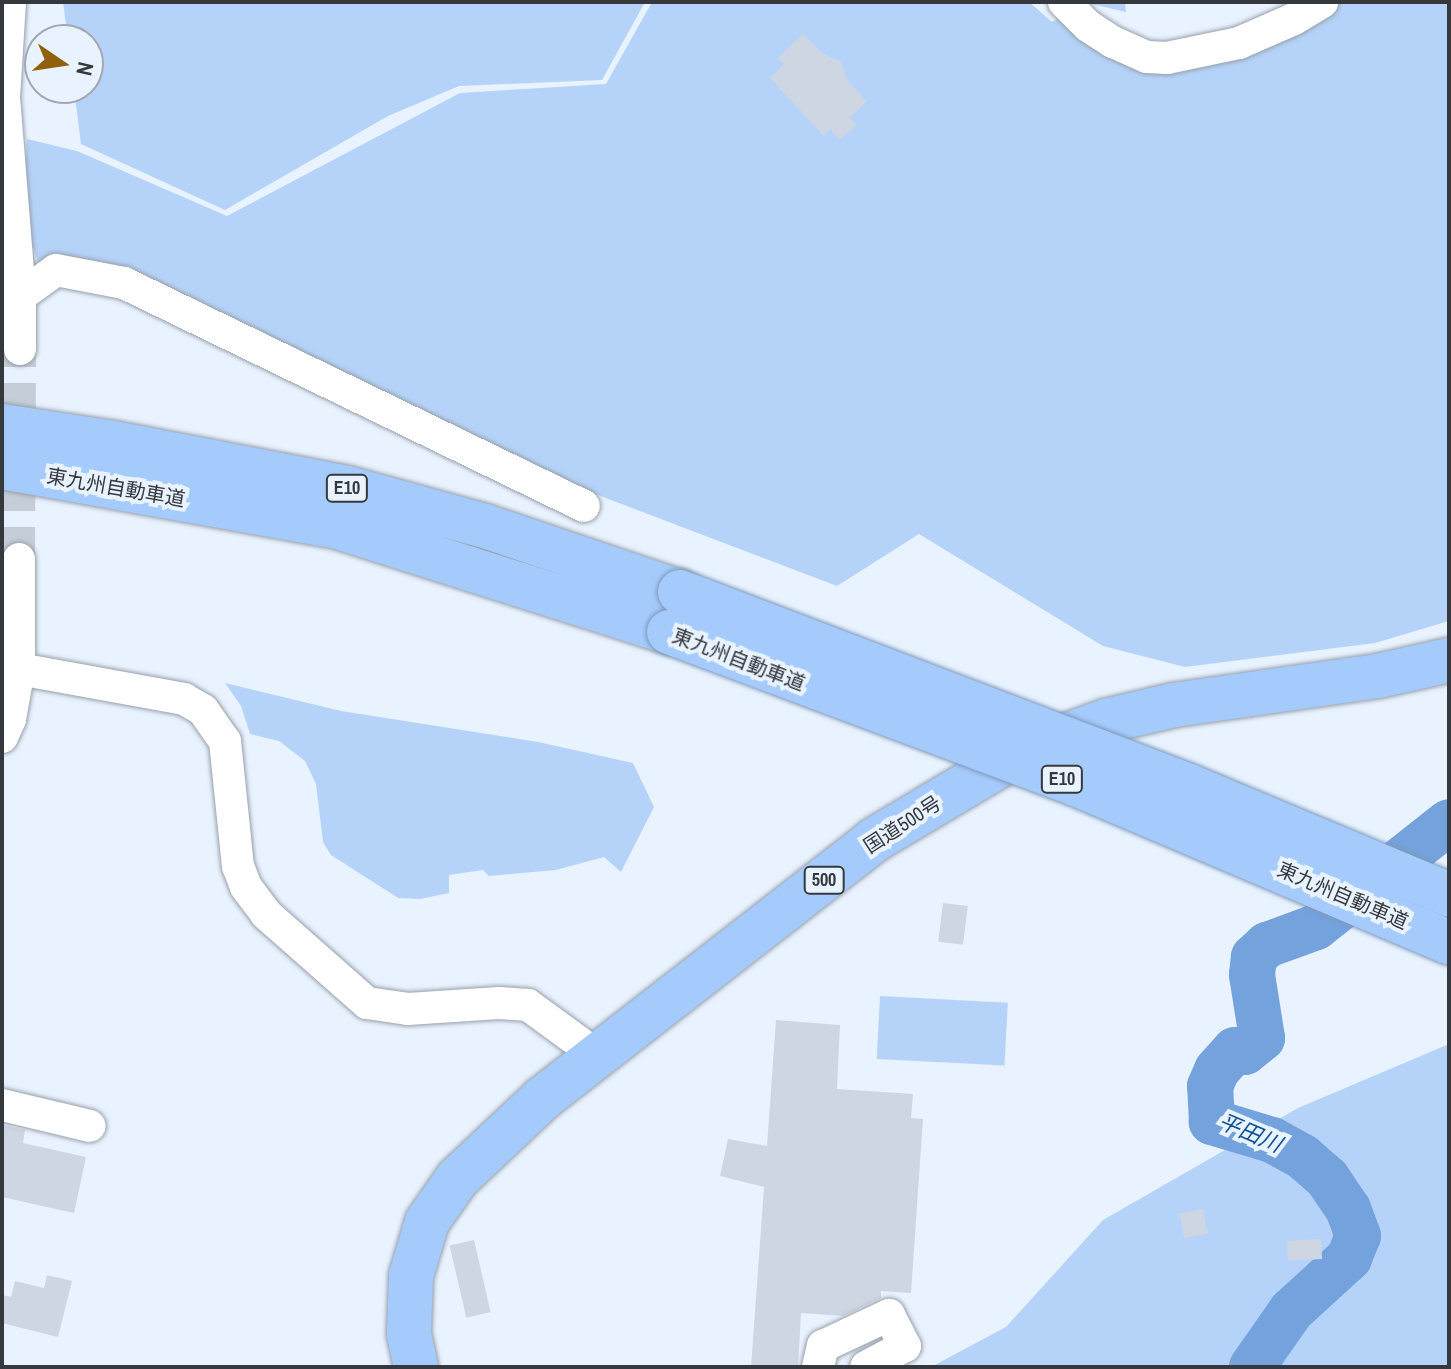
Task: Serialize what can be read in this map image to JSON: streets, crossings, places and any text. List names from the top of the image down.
{
  "streets": {
    "highway": [
      "東九州自動車道",
      "E10",
      "国道500号",
      "500"
    ]
  },
  "water": ["平田川"],
  "north": "right"
}
